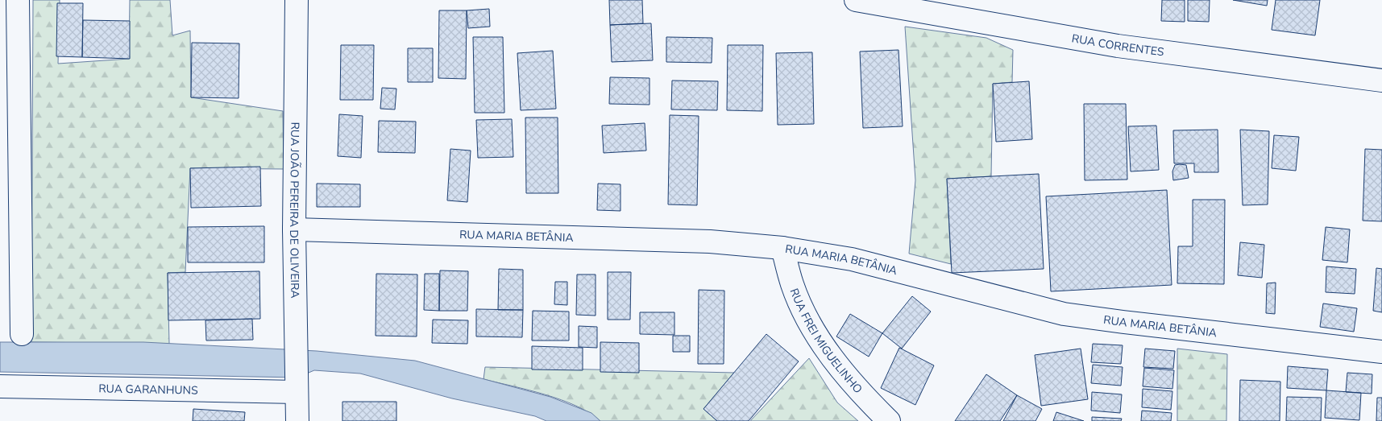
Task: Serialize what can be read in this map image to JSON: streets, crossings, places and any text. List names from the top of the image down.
{
  "streets": {
    "street": [
      "RUA CORRENTES",
      "RUA JOÃO PEREIRA DE OLIVEIRA",
      "RUA MARIA BETÂNIA",
      "RUA FREI MIGUELINHO",
      "RUA GARANHUNS"
    ]
  },
  "crossings": [
    ["RUA JOÃO PEREIRA DE OLIVEIRA", "RUA MARIA BETÂNIA"],
    ["RUA JOÃO PEREIRA DE OLIVEIRA", "RUA GARANHUNS"],
    ["RUA MARIA BETÂNIA", "RUA FREI MIGUELINHO"]
  ]
}
